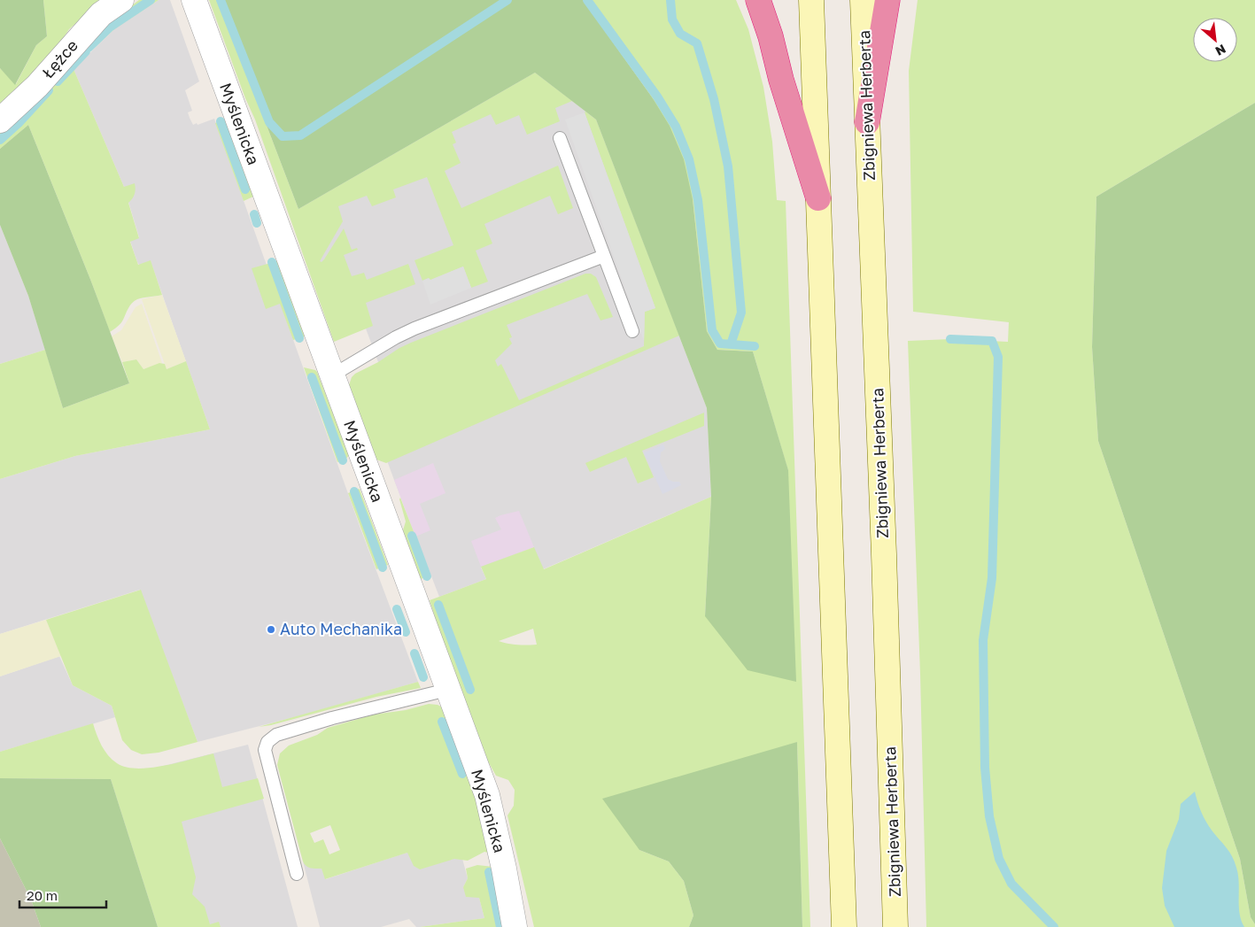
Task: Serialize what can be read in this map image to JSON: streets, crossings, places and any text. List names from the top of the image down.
{
  "streets": {
    "main road": ["Zbigniewa Herberta"],
    "street": ["Łężce", "Myślenicka"]
  },
  "places": ["Auto Mechanika"],
  "scale_bar": "20 m",
  "north": "bottom right"
}
